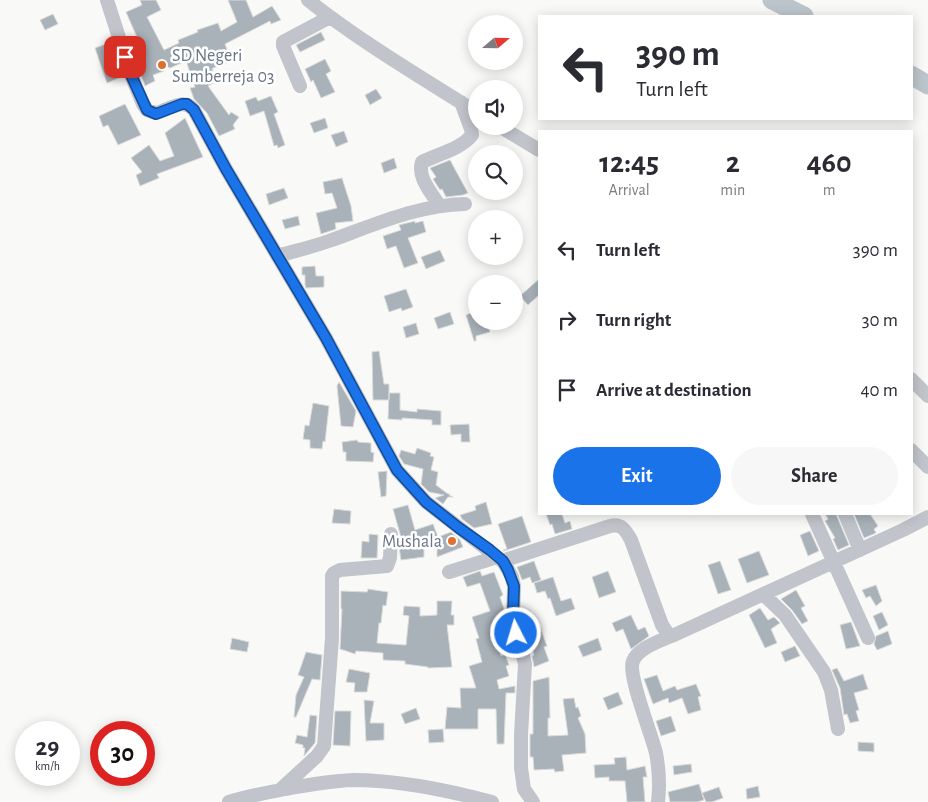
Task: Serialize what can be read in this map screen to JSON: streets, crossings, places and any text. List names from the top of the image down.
{
  "places": ["SD Negeri Sumberreja 03", "Mushala"],
  "north": "right",
  "page": {
    "map_buttons": ["+", "−"],
    "turn": ["390 m", "Turn left"],
    "eta": [
      "12:45",
      "Arrival",
      "2",
      "min",
      "460",
      "m"
    ],
    "list": [
      {
        "name": "Turn left",
        "value": "390 m"
      },
      {
        "name": "Turn right",
        "value": "30 m"
      },
      {
        "name": "Arrive at destination",
        "value": "40 m"
      }
    ],
    "buttons": ["Exit", "Share"],
    "speed": "29 km/h",
    "limit": "30"
  }
}
